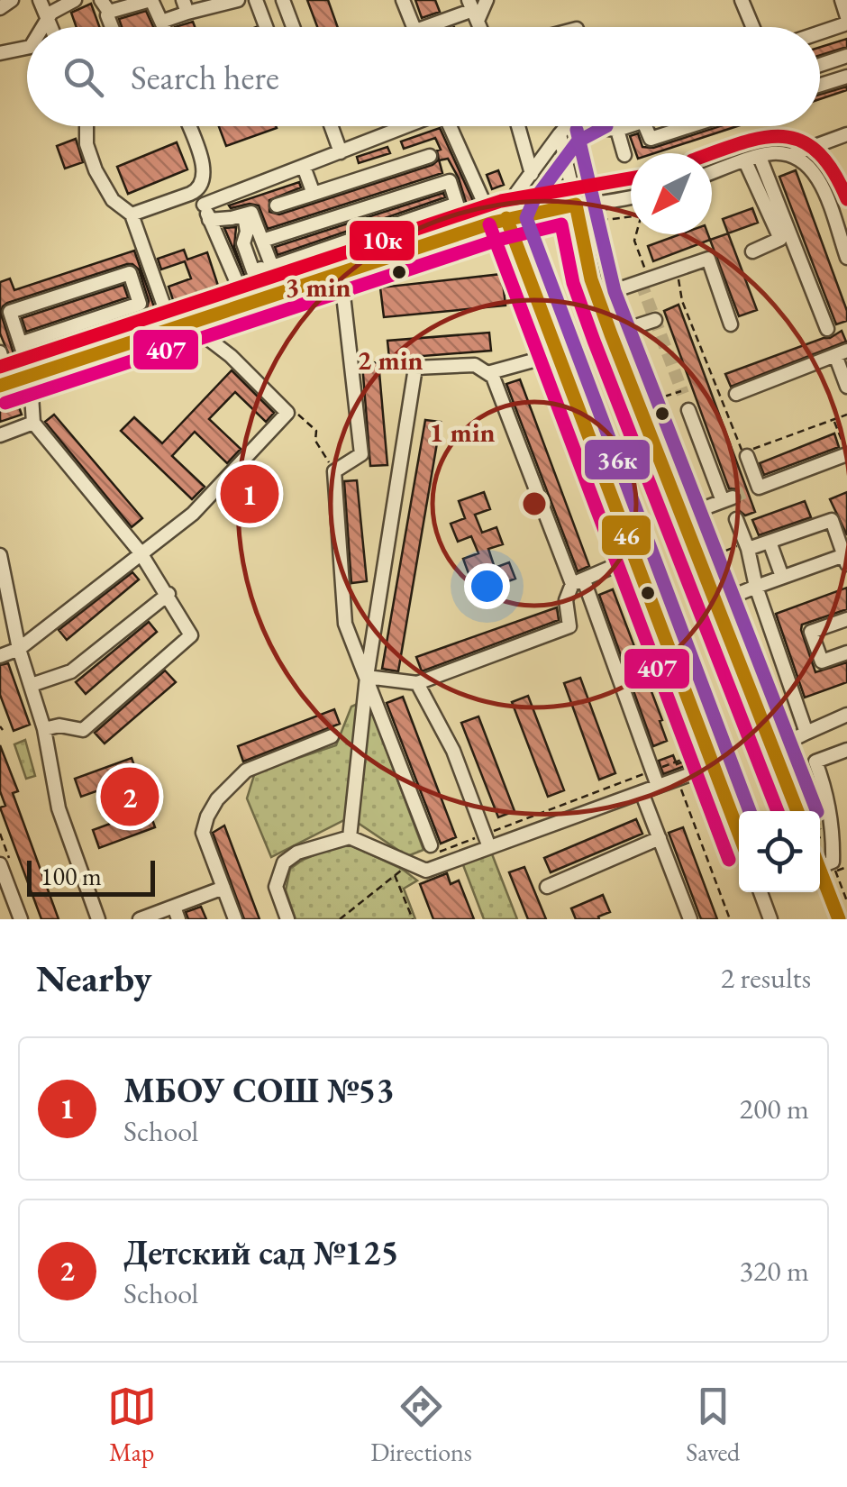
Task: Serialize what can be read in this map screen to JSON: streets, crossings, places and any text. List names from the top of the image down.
{
  "lines": [
    "transit line 36к",
    "transit line 10к",
    "transit line 46",
    "transit line 407"
  ],
  "scale_bar": "100 m",
  "north": "bottom left",
  "page": {
    "search": "Search here",
    "pins": ["1", "2"],
    "scale": "100 m",
    "heading": ["Nearby", "2 results"],
    "list": [
      {
        "mark": "1",
        "name": "МБОУ СОШ №53",
        "note": "School",
        "value": "200 m"
      },
      {
        "mark": "2",
        "name": "Детский сад №125",
        "note": "School",
        "value": "320 m"
      }
    ],
    "nav": ["Map", "Directions", "Saved"]
  },
  "rings": ["3 min", "2 min", "1 min"]
}
